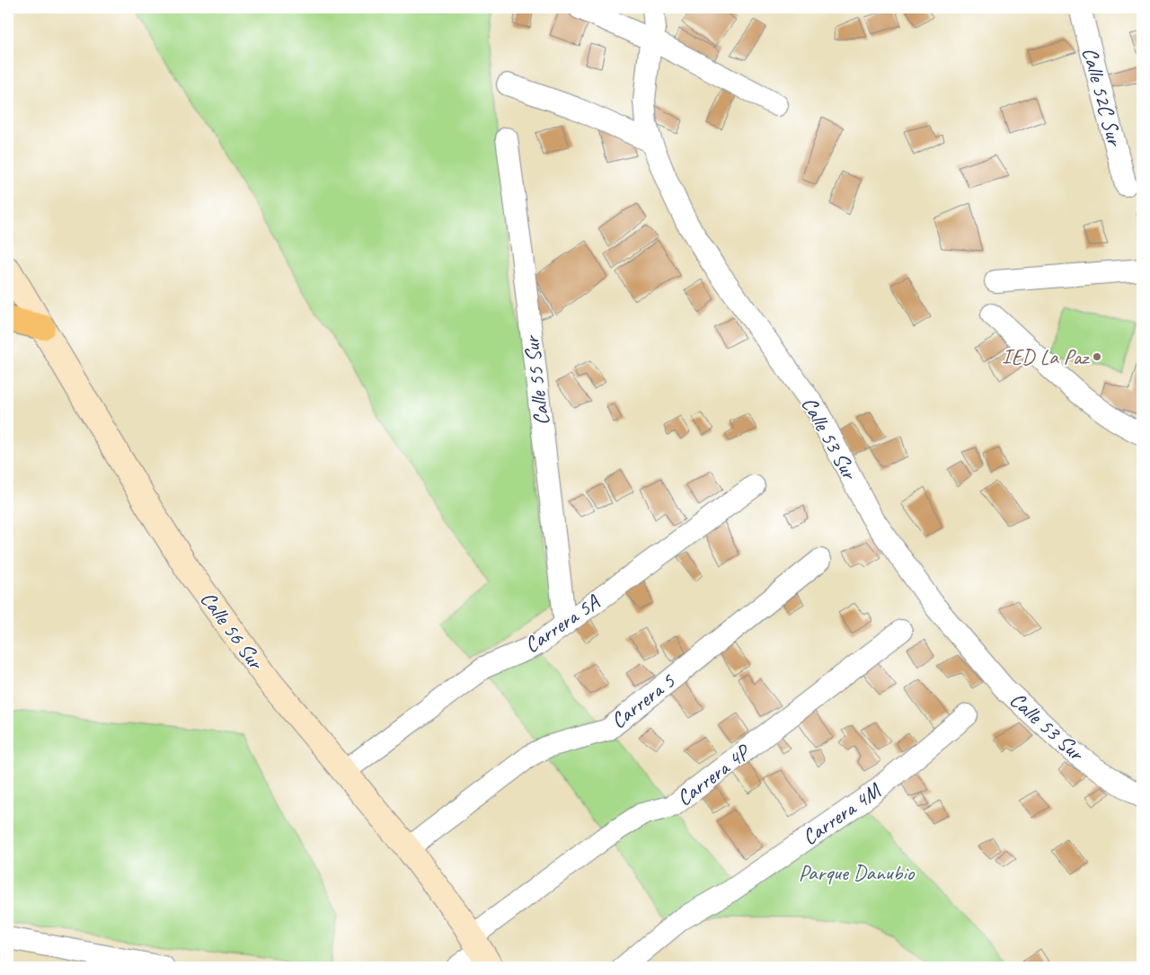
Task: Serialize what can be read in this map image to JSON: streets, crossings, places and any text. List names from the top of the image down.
{
  "streets": {
    "street": [
      "Calle 52C Sur",
      "Calle 55 Sur",
      "Calle 53 Sur",
      "Carrera 5A",
      "Calle 56 Sur",
      "Carrera 5",
      "Carrera 4P",
      "Carrera 4M"
    ]
  },
  "crossings": [
    ["Calle 55 Sur", "Carrera 5A"],
    ["Carrera 5A", "Calle 56 Sur"],
    ["Calle 56 Sur", "Carrera 5"],
    ["Calle 56 Sur", "Carrera 4P"]
  ],
  "parks": ["Parque Danubio"],
  "places": ["IED La Paz"]
}
